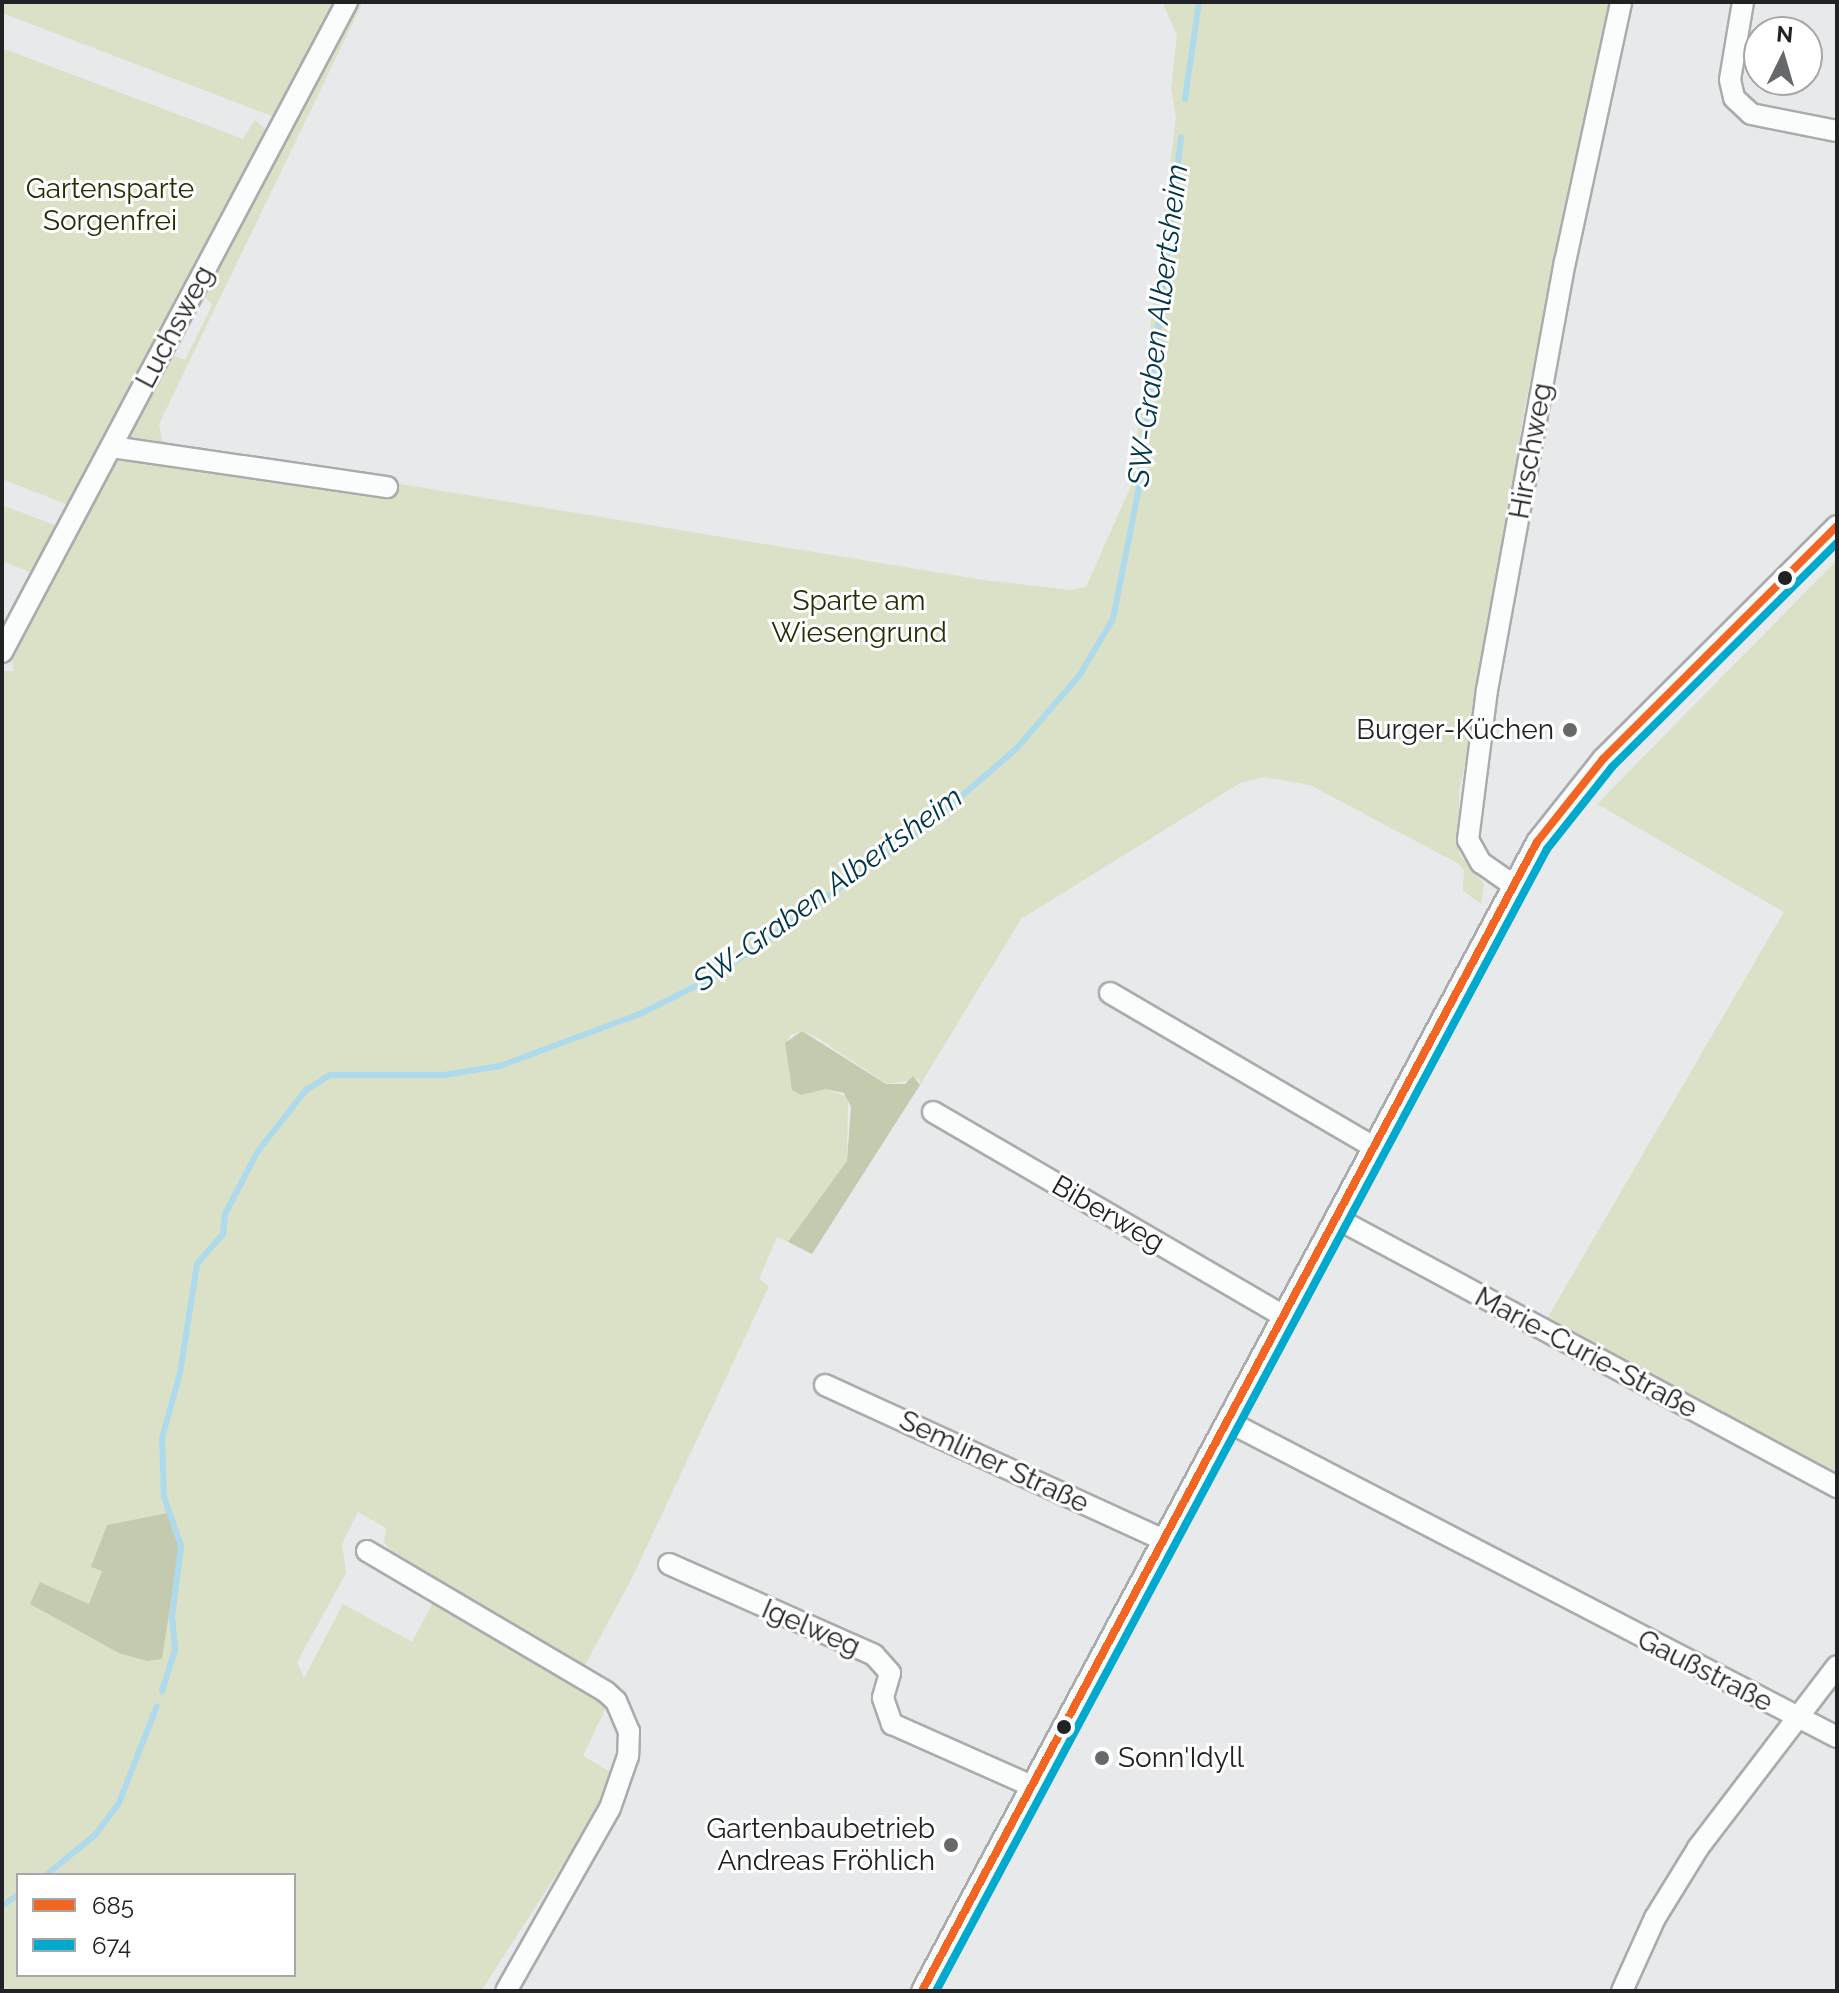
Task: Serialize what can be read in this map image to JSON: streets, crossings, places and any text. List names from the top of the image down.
{
  "streets": {
    "street": [
      "Luchsweg",
      "Hirschweg",
      "Biberweg",
      "Marie-Curie-Straße",
      "Semliner Straße",
      "Igelweg",
      "Gaußstraße"
    ]
  },
  "water": ["SW-Graben Albertsheim"],
  "parks": ["Gartensparte Sorgenfrei", "Sparte am Wiesengrund"],
  "places": ["Burger-Küchen", "Sonn'Idyll", "Gartenbaubetrieb Andreas Fröhlich"],
  "lines": ["transit line 685", "transit line 674"],
  "legend": ["685", "674"],
  "north": "top"
}
